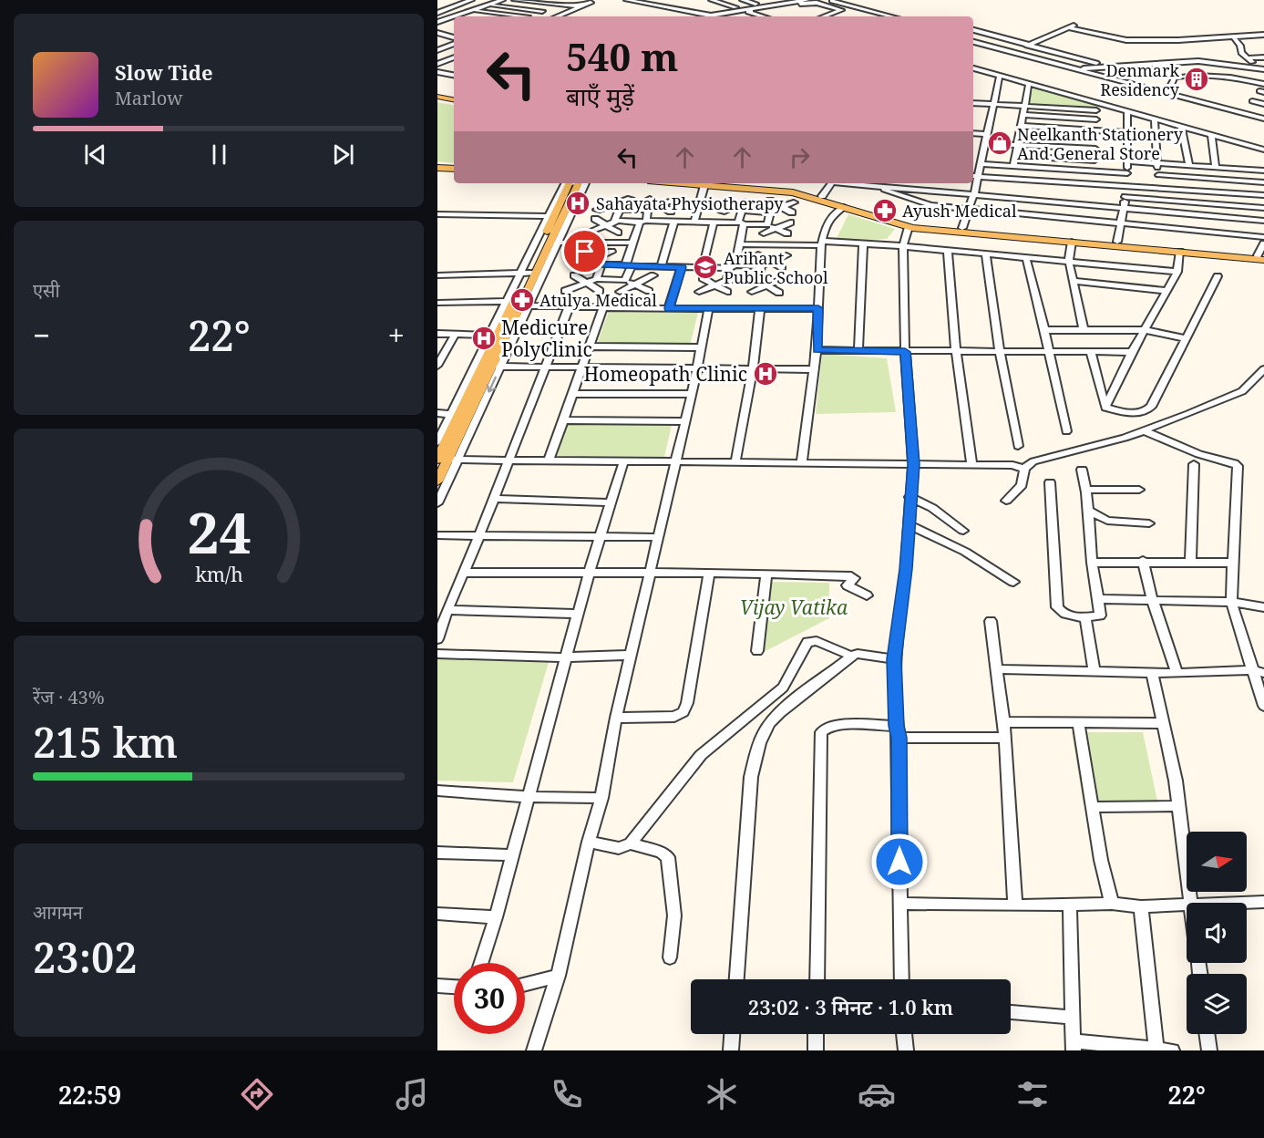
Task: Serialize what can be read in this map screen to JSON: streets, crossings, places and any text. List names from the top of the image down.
{
  "parks": ["Vijay Vatika"],
  "places": {
    "building": ["Denmark Residency"],
    "shop": ["Neelkanth Stationery And General Store"],
    "hospital": ["Sahayata Physiotherapy", "Medicure PolyClinic", "Homeopath Clinic"],
    "pharmacy": ["Ayush Medical", "Atulya Medical"],
    "school or university": ["Arihant Public School"]
  },
  "north": "right",
  "page": {
    "turn": ["540 m", "बाएँ मुड़ें"],
    "song": ["Slow Tide", "Marlow"],
    "tile": [
      "एसी",
      ["रेंज · 43%", "215 km"],
      ["आगमन", "23:02"]
    ],
    "heat": ["−", "22°", "+"],
    "limit": "30",
    "trip": "23:02 · 3 मिनट · 1.0 km",
    "tabs": ["22:59", "22°"],
    "gauge": ["24", "km/h"]
  }
}
